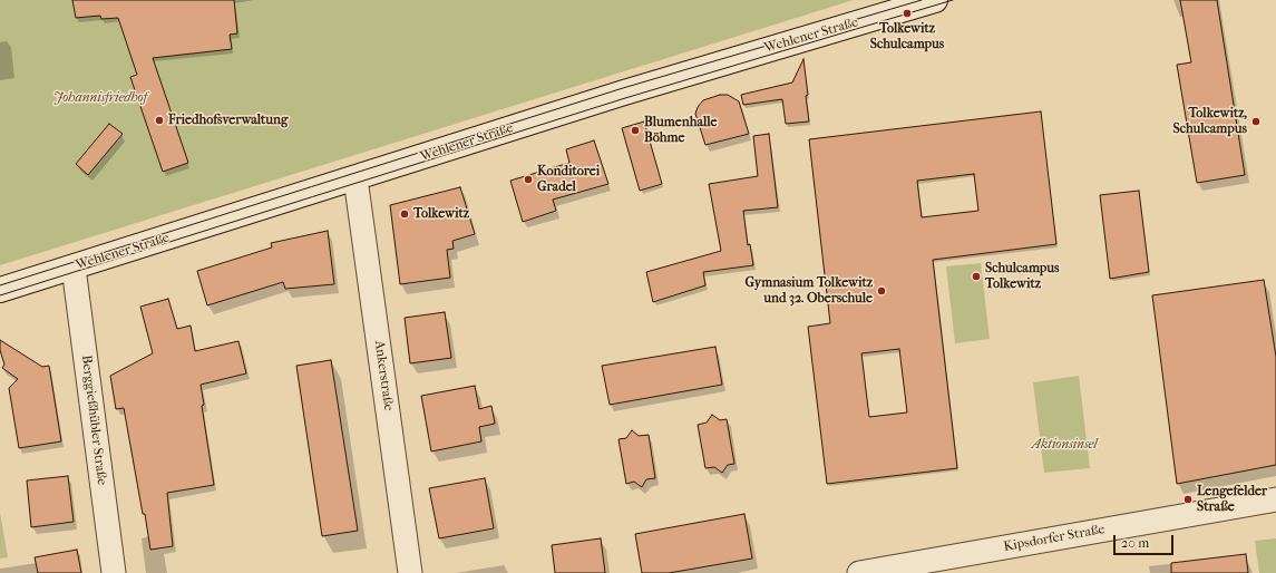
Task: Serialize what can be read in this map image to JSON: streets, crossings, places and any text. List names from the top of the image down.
{
  "streets": {
    "main road": ["Wehlener Straße"],
    "street": ["Ankerstraße", "Berggießhübler Straße", "Kipsdorfer Straße"]
  },
  "crossings": [
    ["Wehlener Straße", "Ankerstraße"],
    ["Wehlener Straße", "Berggießhübler Straße"]
  ],
  "parks": ["Johannisfriedhof", "Aktionsinsel"],
  "places": [
    "Tolkewitz Schulcampus",
    "Friedhofsverwaltung",
    "Tolkewitz, Schulcampus",
    "Blumenhalle Böhme",
    "Konditorei Gradel",
    "Tolkewitz",
    "Schulcampus Tolkewitz",
    "Gymnasium Tolkewitz und 32. Oberschule",
    "Lengefelder Straße"
  ],
  "scale_bar": "20 m"
}
